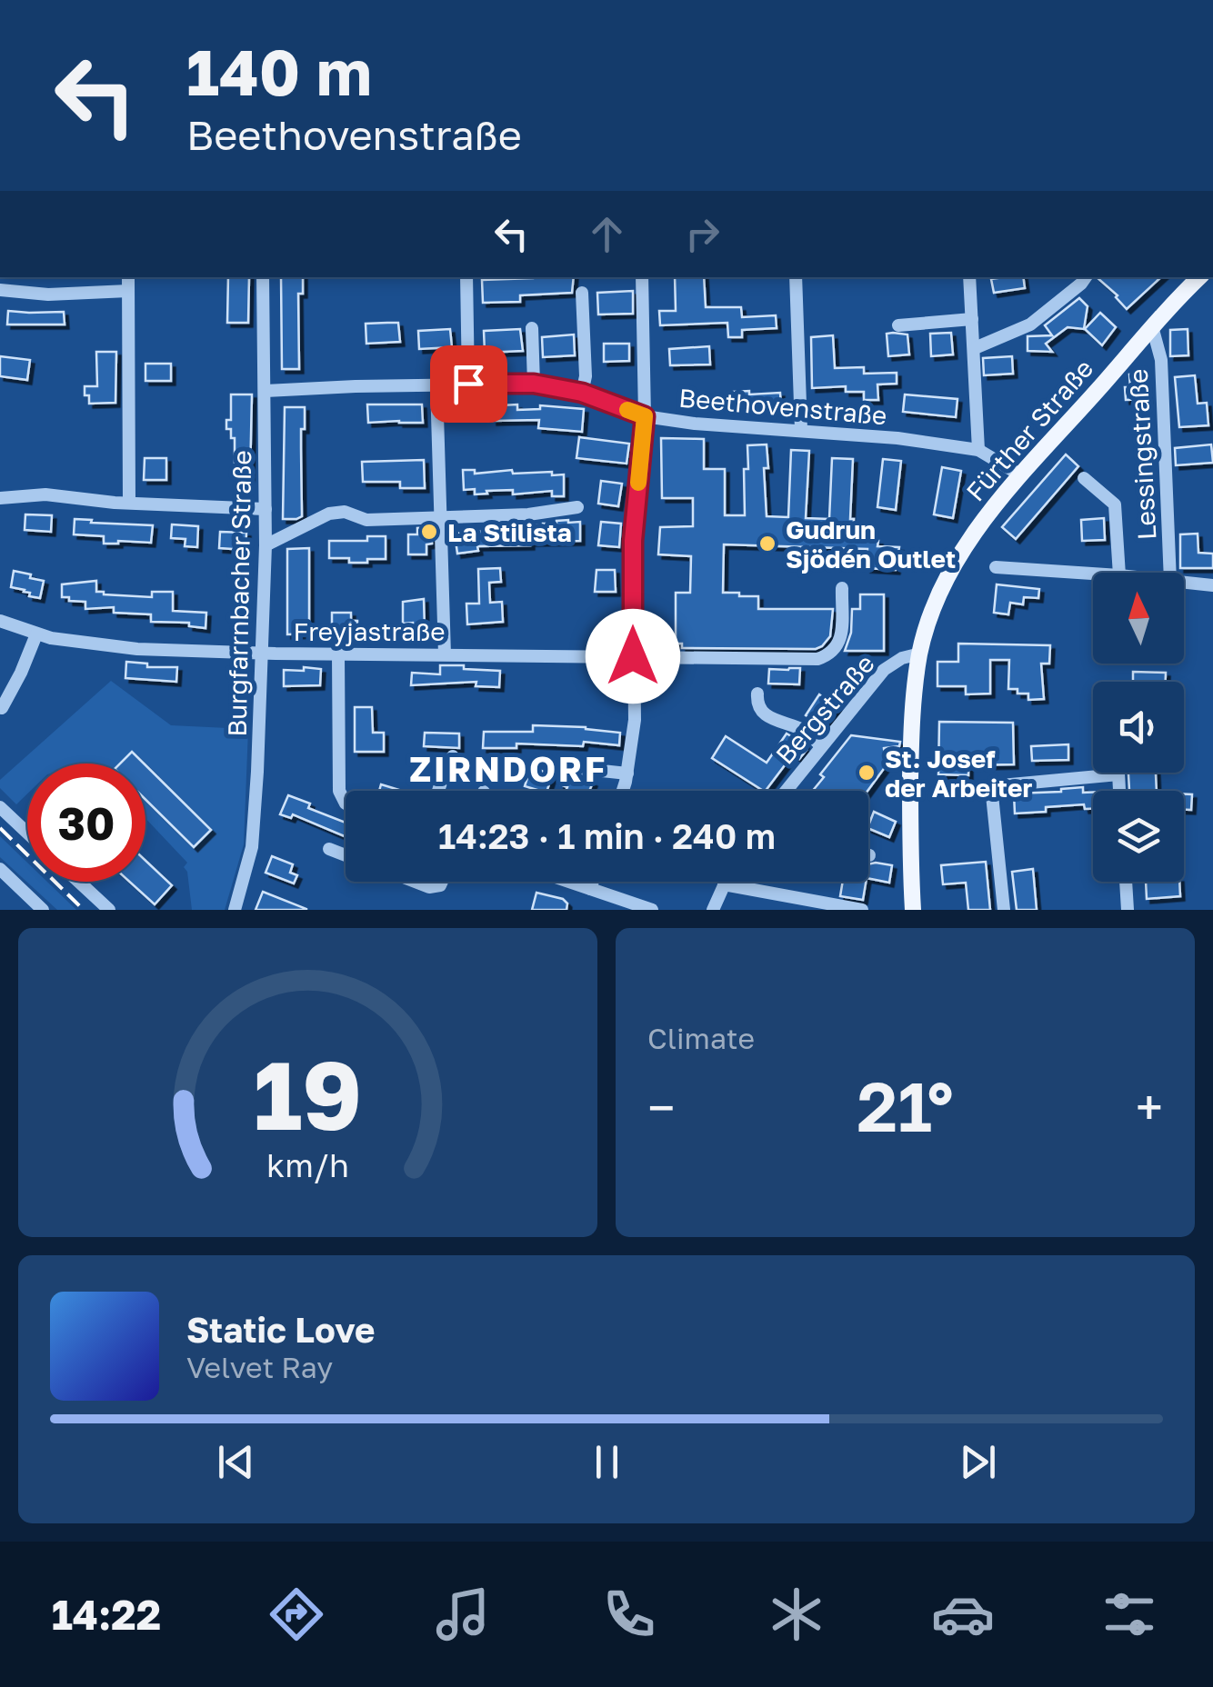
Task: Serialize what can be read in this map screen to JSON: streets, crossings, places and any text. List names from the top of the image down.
{
  "streets": {
    "main road": ["Fürther Straße"],
    "street": [
      "Beethovenstraße",
      "Lessingstraße",
      "Burgfarrnbacher Straße",
      "Freyjastraße",
      "Bergstraße"
    ]
  },
  "crossings": [
    ["Beethovenstraße", "Fürther Straße"],
    ["Beethovenstraße", "Burgfarrnbacher Straße"],
    ["Fürther Straße", "Lessingstraße"],
    ["Fürther Straße", "Bergstraße"],
    ["Burgfarrnbacher Straße", "Freyjastraße"]
  ],
  "districts": ["ZIRNDORF"],
  "places": ["La Stilista", "Gudrun Sjödén Outlet", "St. Josef der Arbeiter"],
  "north": "top",
  "page": {
    "turn": ["140 m", "Beethovenstraße"],
    "limit": "30",
    "trip": "14:23 · 1 min · 240 m",
    "tile": "Climate",
    "heat": ["−", "21°", "+"],
    "song": ["Static Love", "Velvet Ray"],
    "tabs": "14:22",
    "gauge": ["19", "km/h"]
  }
}
